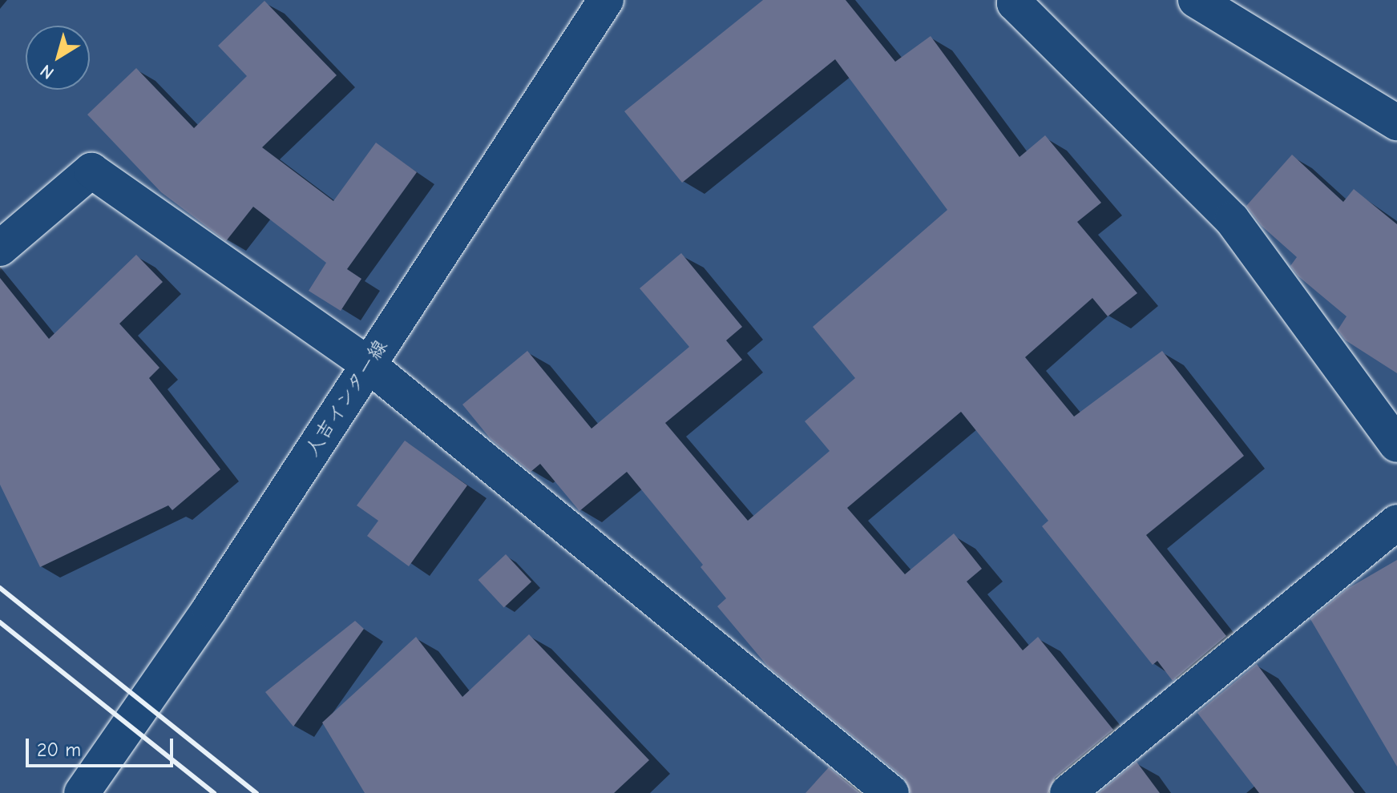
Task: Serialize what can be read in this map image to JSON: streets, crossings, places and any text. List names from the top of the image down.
{
  "streets": {
    "street": ["人吉インター線"]
  },
  "scale_bar": "20 m",
  "north": "bottom left"
}
